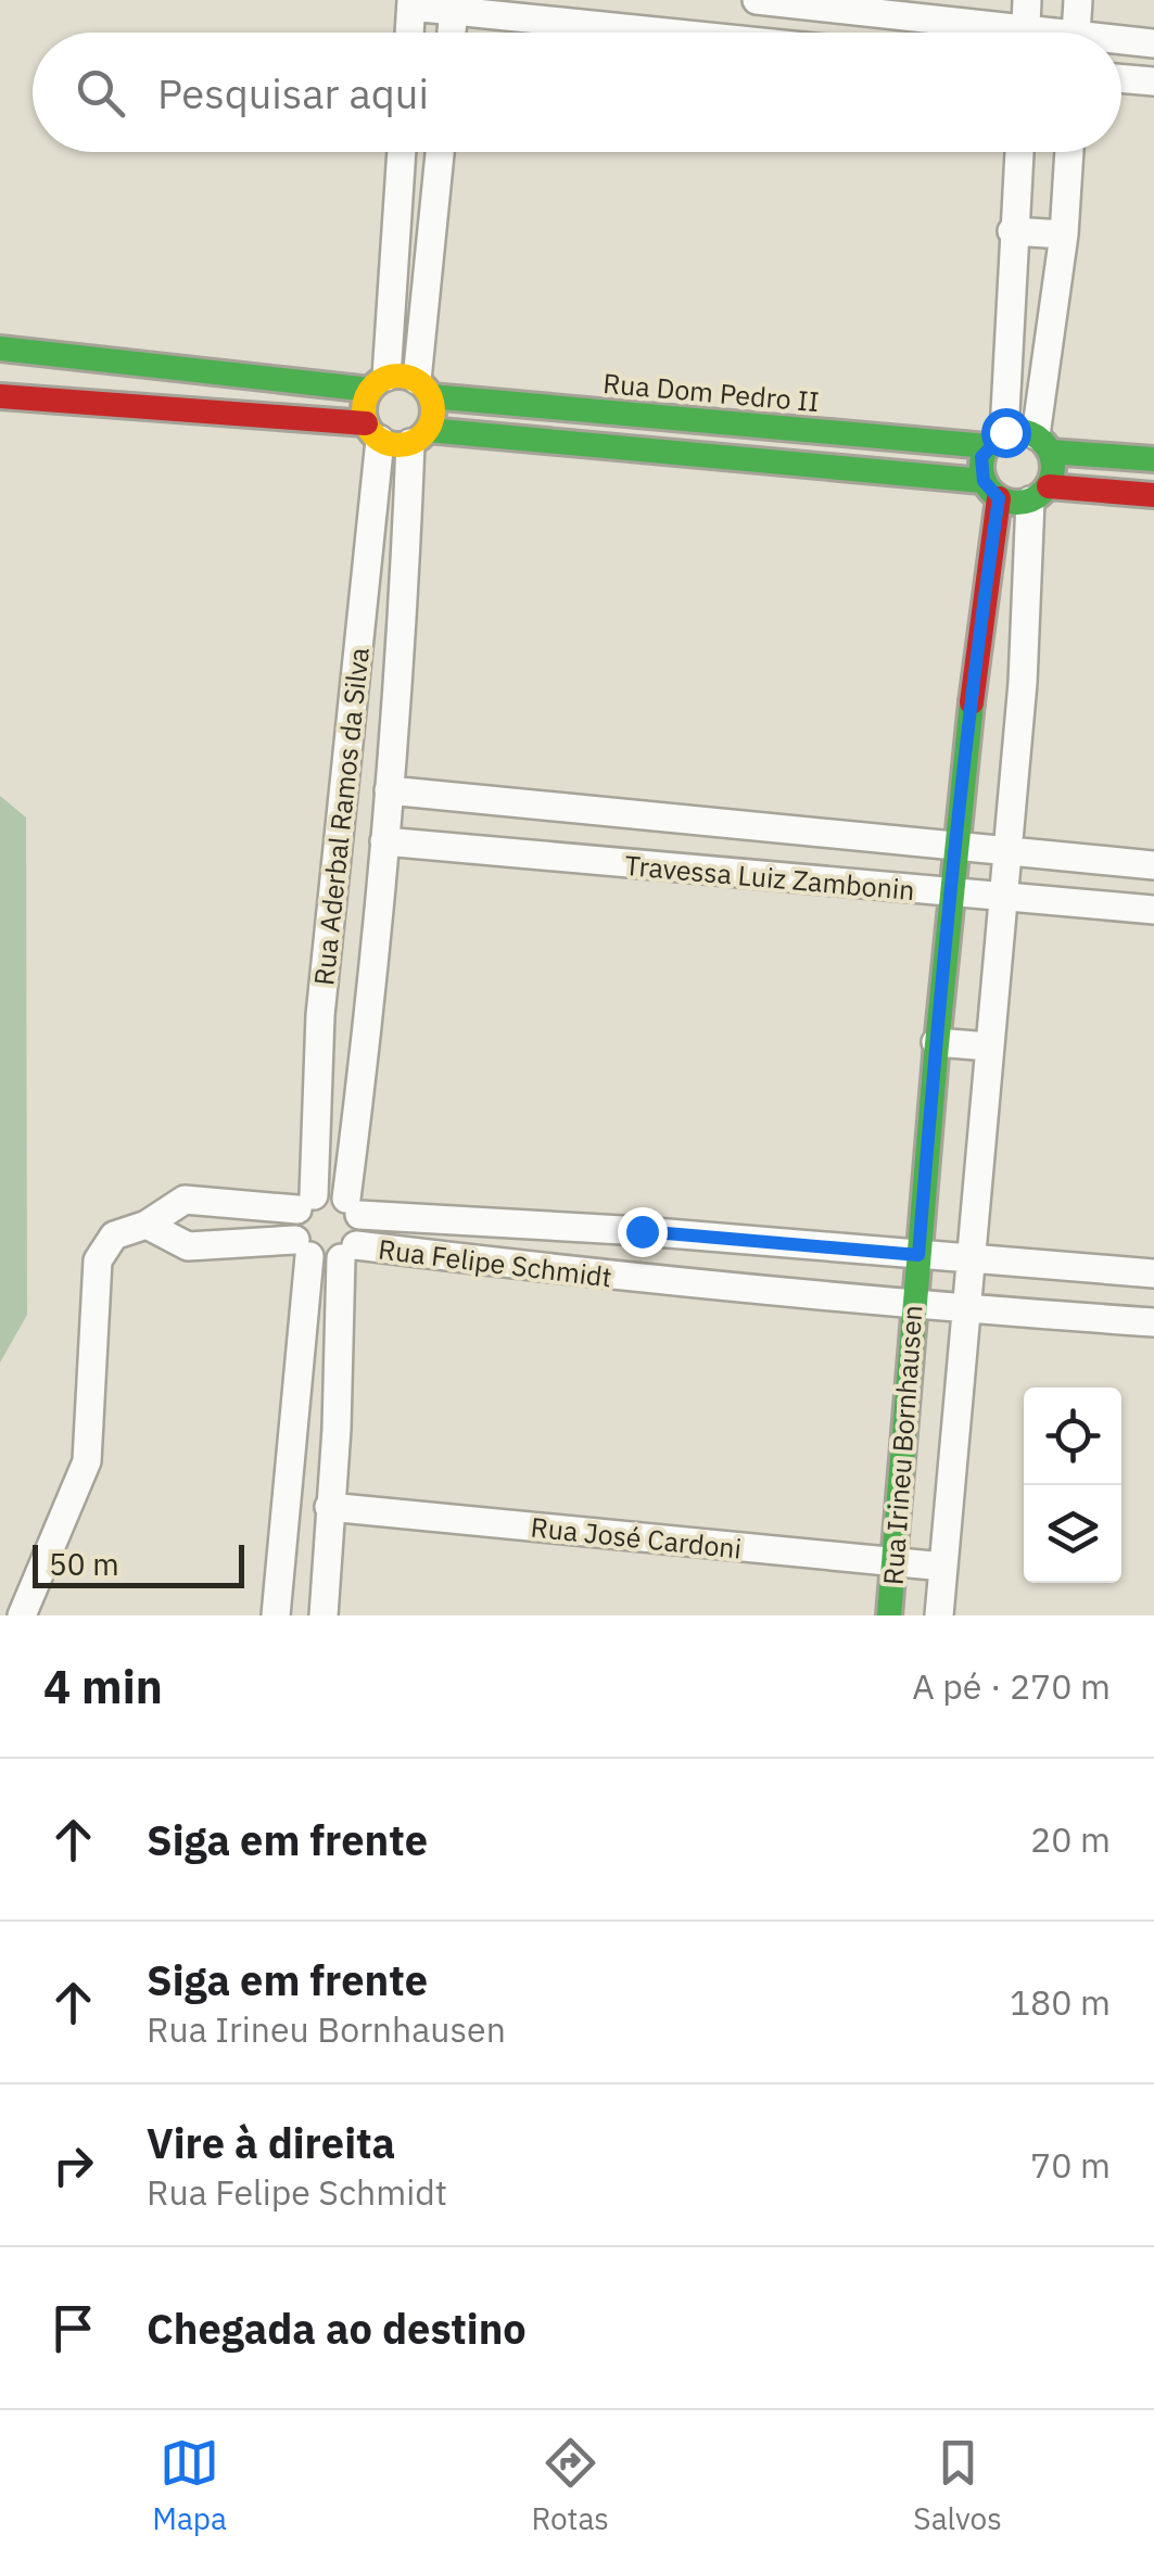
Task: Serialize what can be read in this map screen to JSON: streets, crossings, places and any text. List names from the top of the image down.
{
  "streets": {
    "street": [
      "Rua Dom Pedro II",
      "Rua Aderbal Ramos da Silva",
      "Travessa Luiz Zambonin",
      "Rua Felipe Schmidt",
      "Rua Irineu Bornhausen",
      "Rua José Cardoni"
    ]
  },
  "crossings": [
    ["Rua Dom Pedro II", "Rua Aderbal Ramos da Silva"],
    ["Rua Dom Pedro II", "Rua Irineu Bornhausen"],
    ["Rua Aderbal Ramos da Silva", "Travessa Luiz Zambonin"],
    ["Rua Aderbal Ramos da Silva", "Rua Felipe Schmidt"],
    ["Travessa Luiz Zambonin", "Rua Irineu Bornhausen"],
    ["Rua Felipe Schmidt", "Rua Irineu Bornhausen"],
    ["Rua Irineu Bornhausen", "Rua José Cardoni"]
  ],
  "scale_bar": "50 m",
  "page": {
    "search": "Pesquisar aqui",
    "scale": "50 m",
    "heading": ["4 min", "A pé · 270 m"],
    "list": [
      ["Siga em frente", "20 m"],
      ["Siga em frente", "Rua Irineu Bornhausen", "180 m"],
      ["Vire à direita", "Rua Felipe Schmidt", "70 m"],
      "Chegada ao destino"
    ],
    "nav": ["Mapa", "Rotas", "Salvos"]
  }
}
